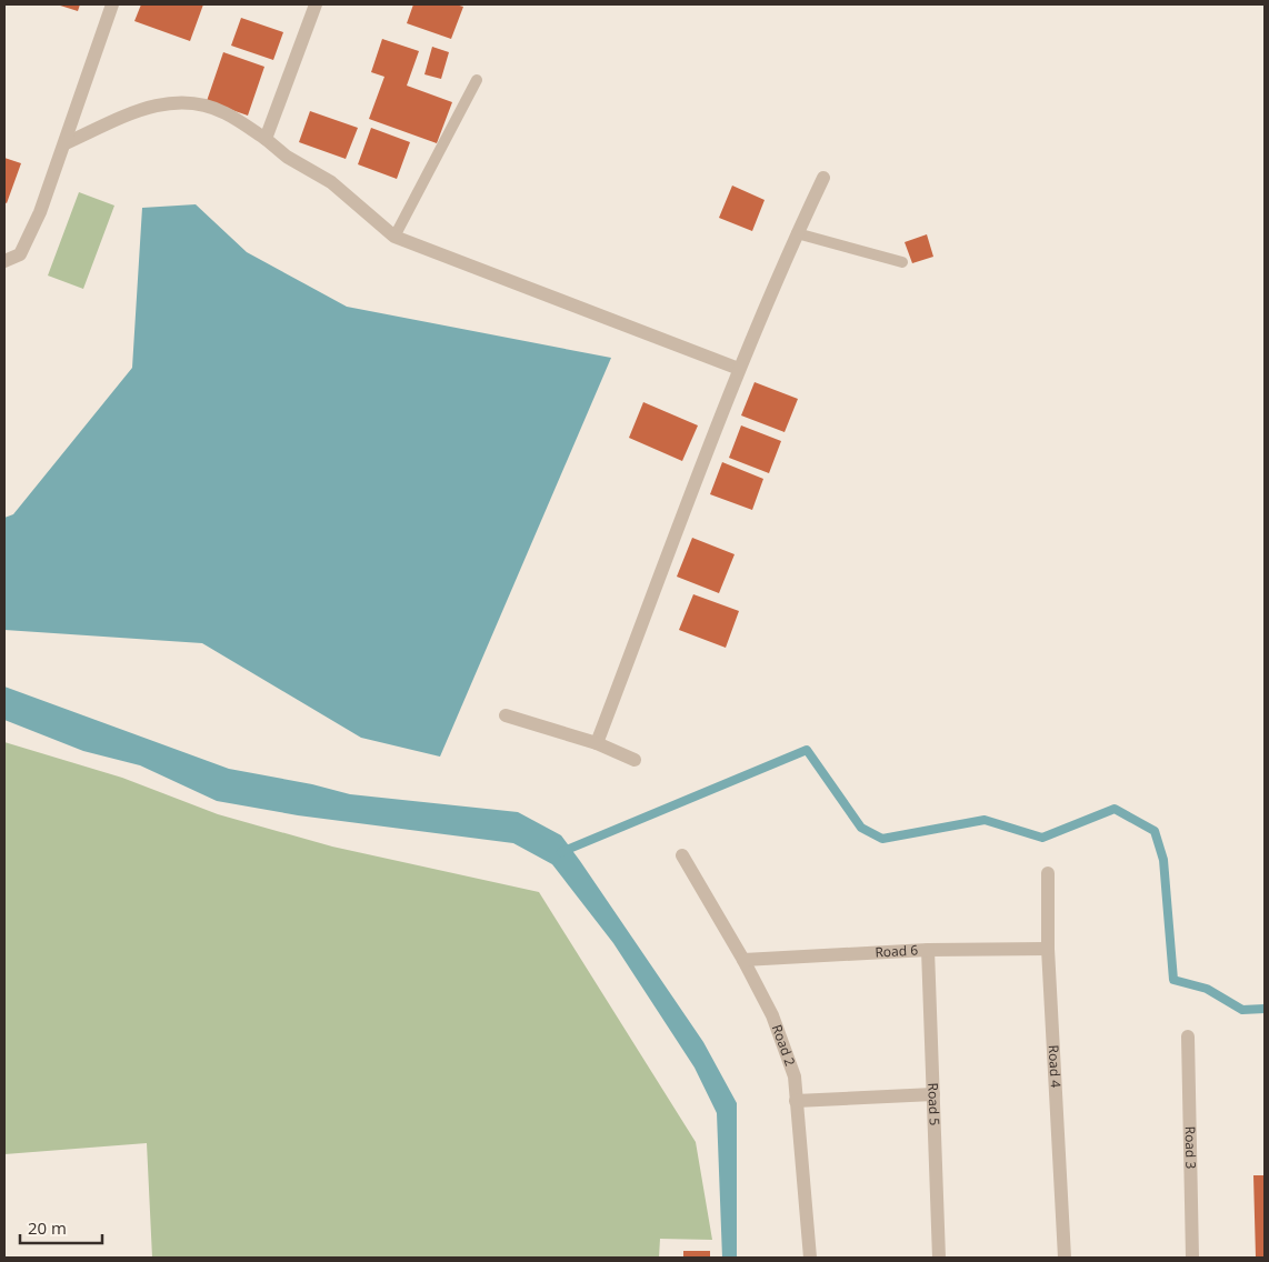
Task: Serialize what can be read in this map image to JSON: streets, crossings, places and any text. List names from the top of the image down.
{
  "streets": {
    "street": [
      "Road 6",
      "Road 2",
      "Road 4",
      "Road 5",
      "Road 3"
    ]
  },
  "crossings": [
    ["Road 6", "Road 2"],
    ["Road 6", "Road 4"],
    ["Road 6", "Road 5"]
  ],
  "scale_bar": "20 m"
}
